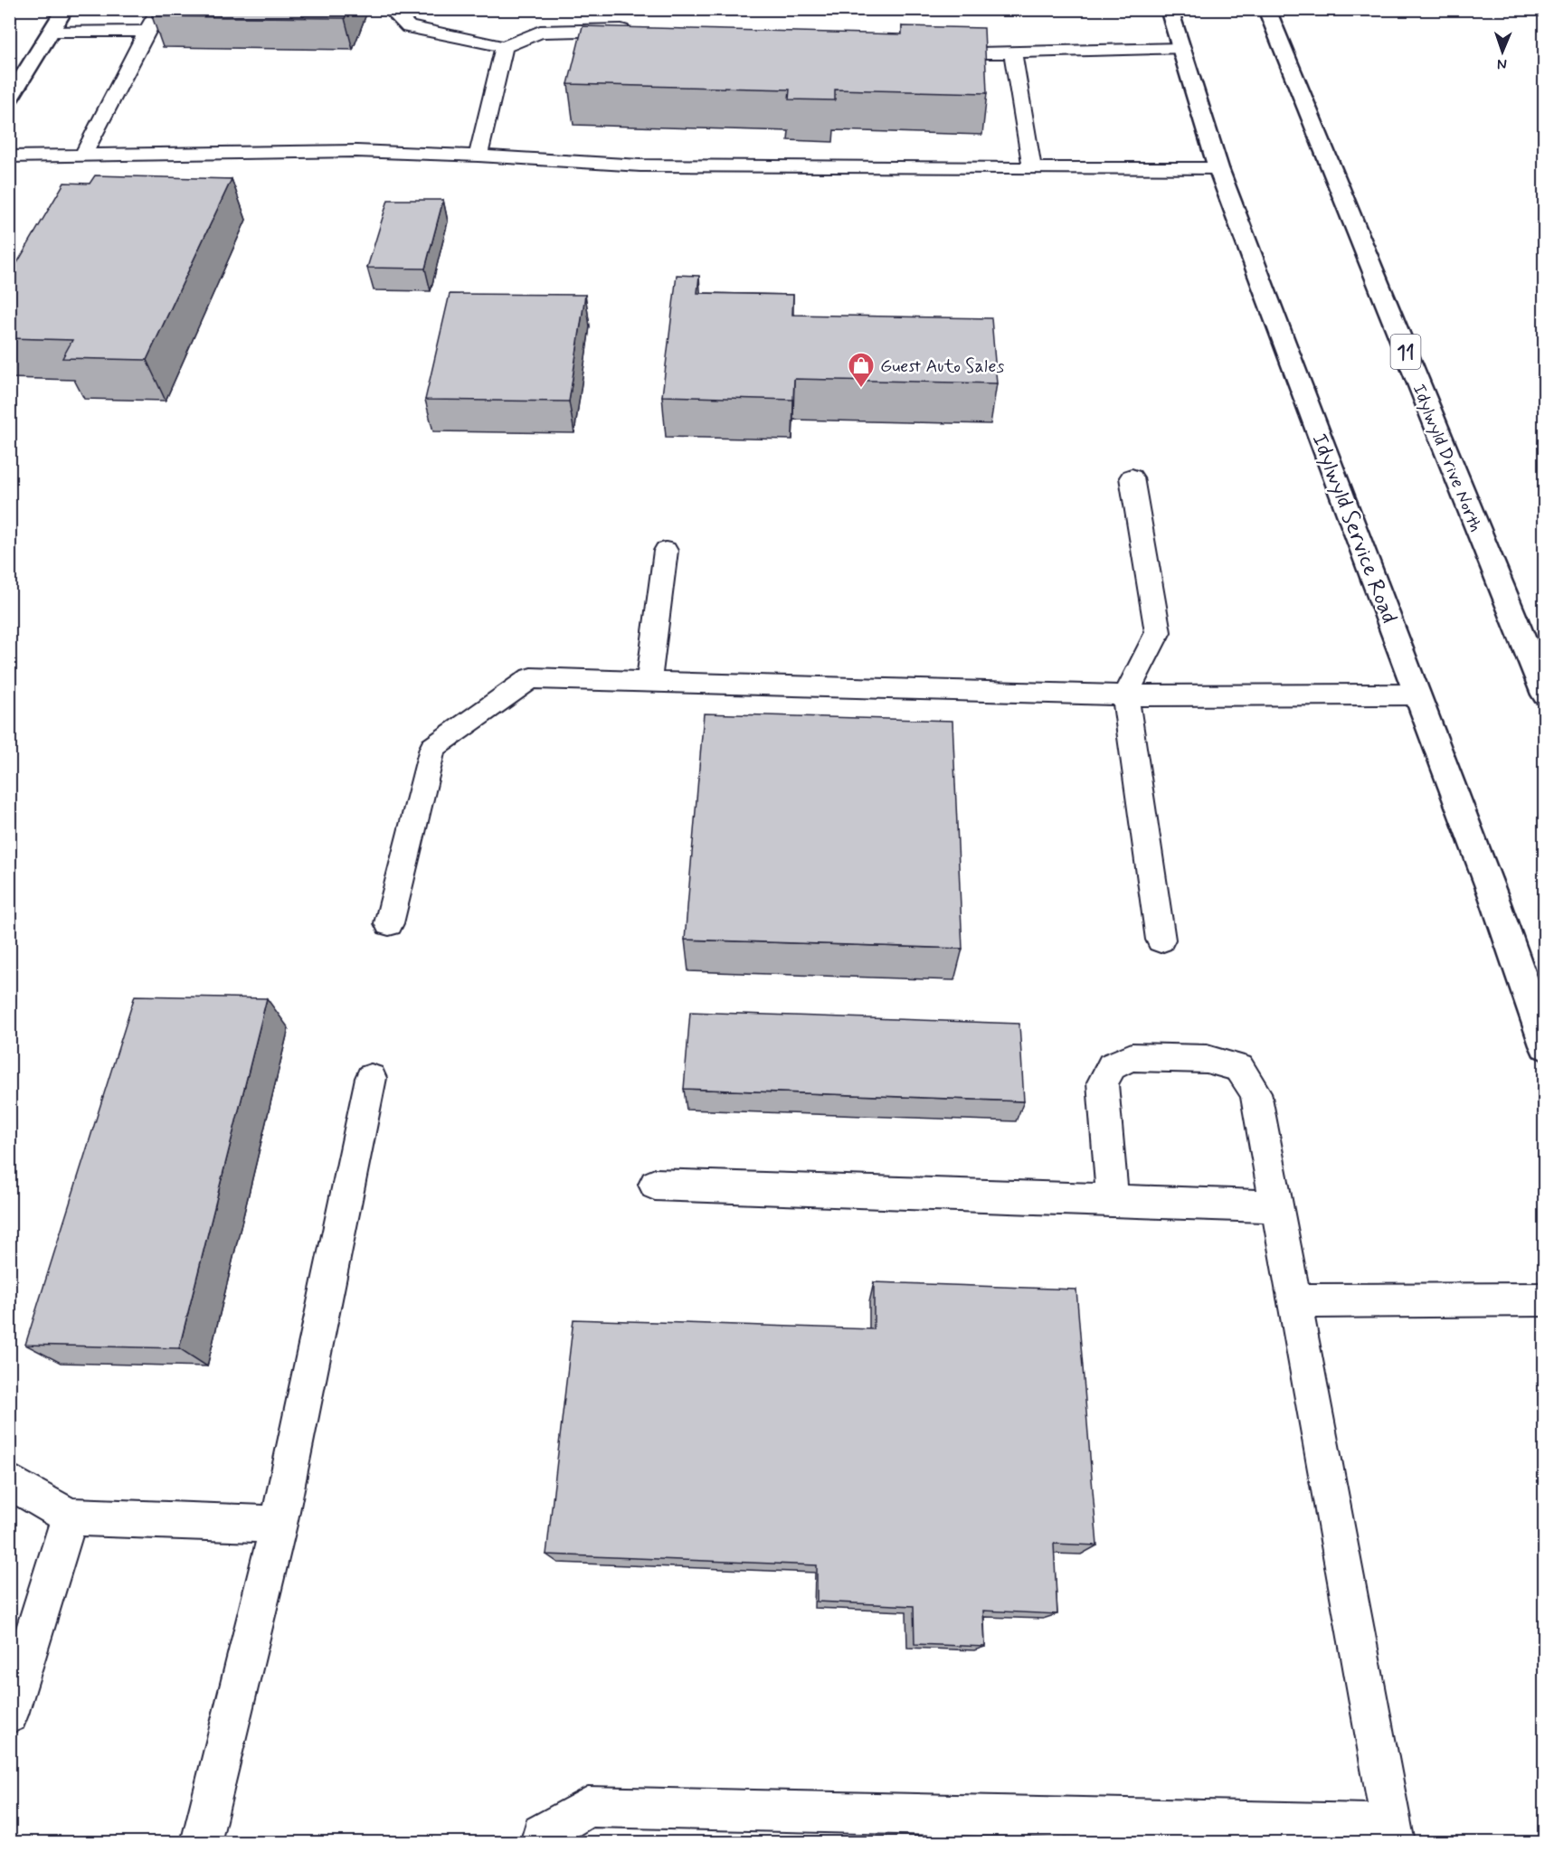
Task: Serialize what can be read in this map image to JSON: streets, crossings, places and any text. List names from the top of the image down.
{
  "streets": {
    "main road": ["11", "Idylwyld Drive North", "Idylwyld Service Road"]
  },
  "places": {
    "shop": ["Guest Auto Sales"]
  },
  "north": "bottom"
}
